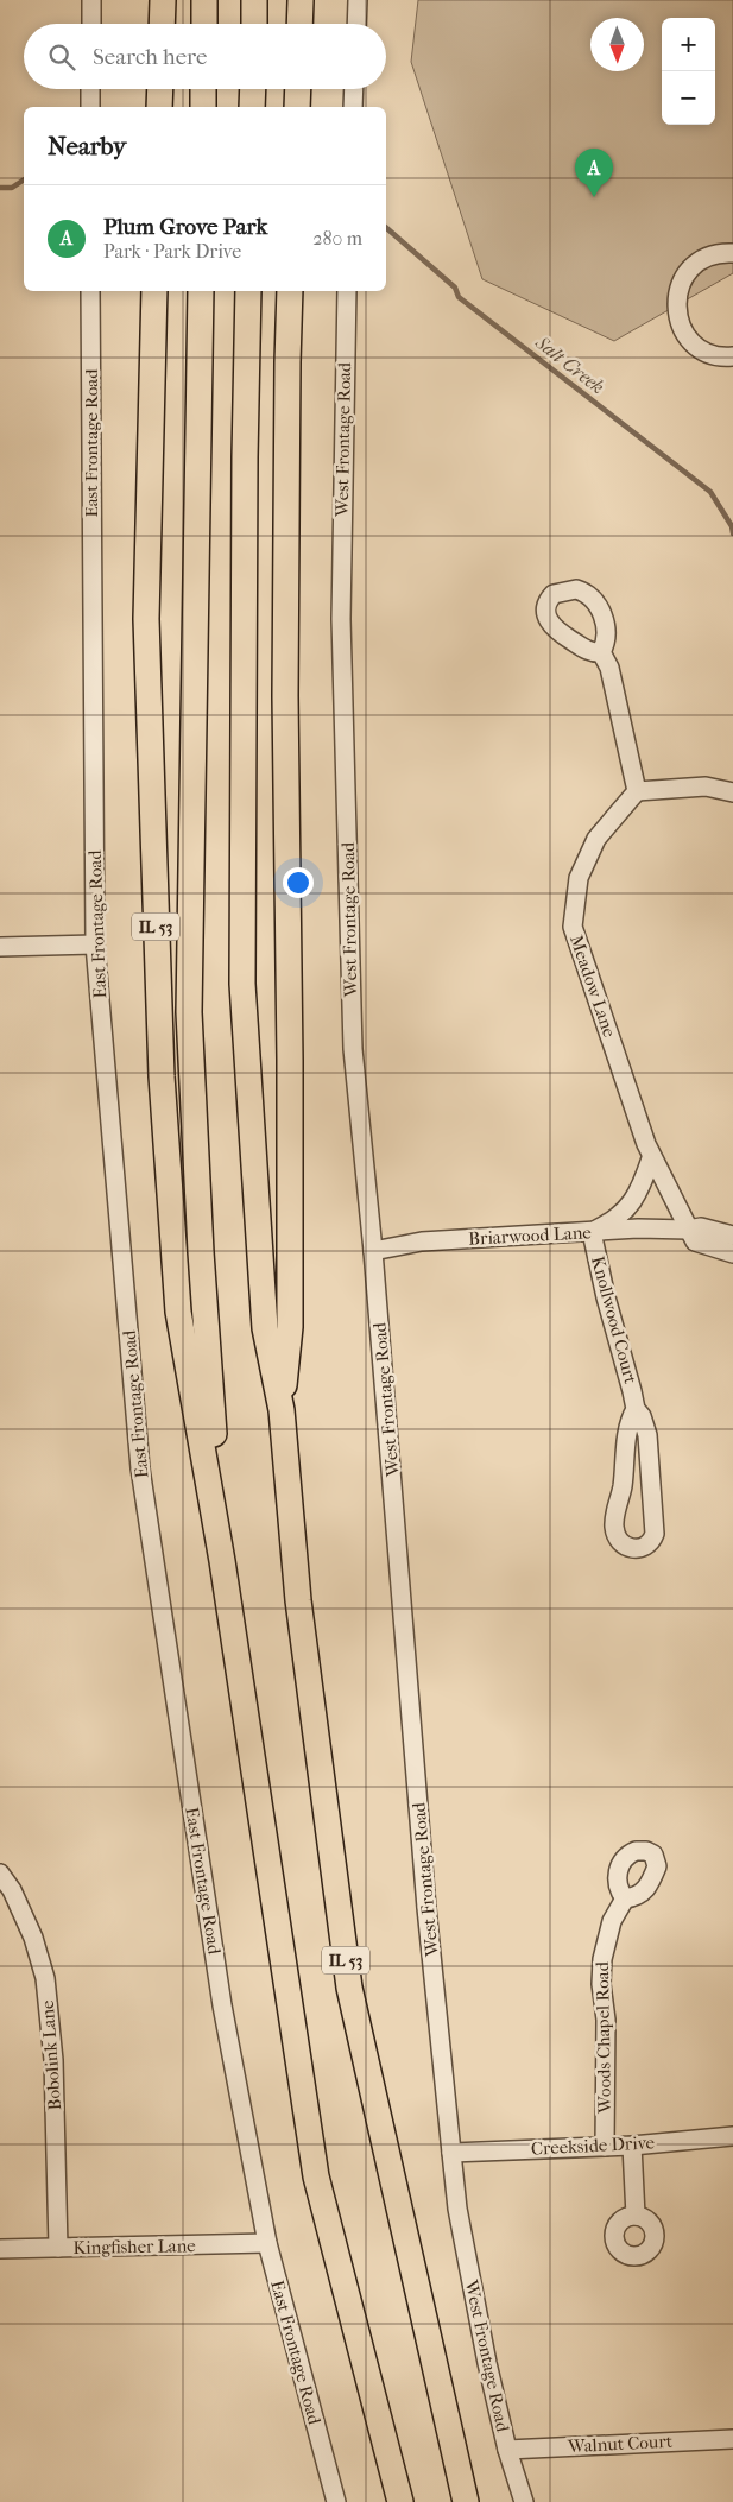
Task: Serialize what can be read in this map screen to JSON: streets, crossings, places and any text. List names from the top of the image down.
{
  "streets": {
    "highway": ["IL 53"],
    "street": [
      "West Frontage Road",
      "East Frontage Road",
      "Meadow Lane",
      "Briarwood Lane",
      "Knollwood Court",
      "Woods Chapel Road",
      "Bobolink Lane",
      "Creekside Drive",
      "Kingfisher Lane",
      "Walnut Court"
    ]
  },
  "crossings": [
    ["West Frontage Road", "Briarwood Lane"],
    ["West Frontage Road", "Creekside Drive"],
    ["West Frontage Road", "Walnut Court"],
    ["East Frontage Road", "Kingfisher Lane"],
    ["Meadow Lane", "Briarwood Lane"],
    ["Briarwood Lane", "Knollwood Court"],
    ["Woods Chapel Road", "Creekside Drive"],
    ["Bobolink Lane", "Kingfisher Lane"]
  ],
  "water": ["Salt Creek"],
  "north": "bottom",
  "page": {
    "map_buttons": ["+", "−"],
    "search": "Search here",
    "heading": "Nearby",
    "pins": "A",
    "list": [
      {
        "mark": "A",
        "name": "Plum Grove Park",
        "note": "Park · Park Drive",
        "value": "280 m"
      }
    ]
  }
}
